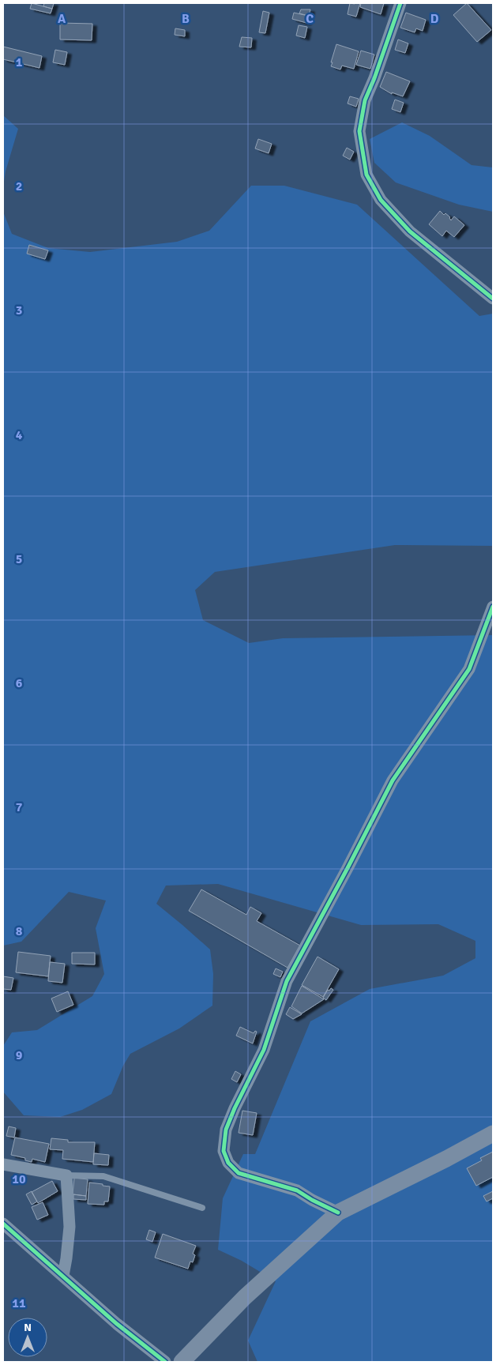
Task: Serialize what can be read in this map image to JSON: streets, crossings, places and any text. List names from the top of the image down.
{
  "north": "top",
  "grid": {
    "columns": [
      "A",
      "B",
      "C",
      "D"
    ],
    "rows": [
      "1",
      "2",
      "3",
      "4",
      "5",
      "6",
      "7",
      "8",
      "9",
      "10",
      "11"
    ]
  }
}
